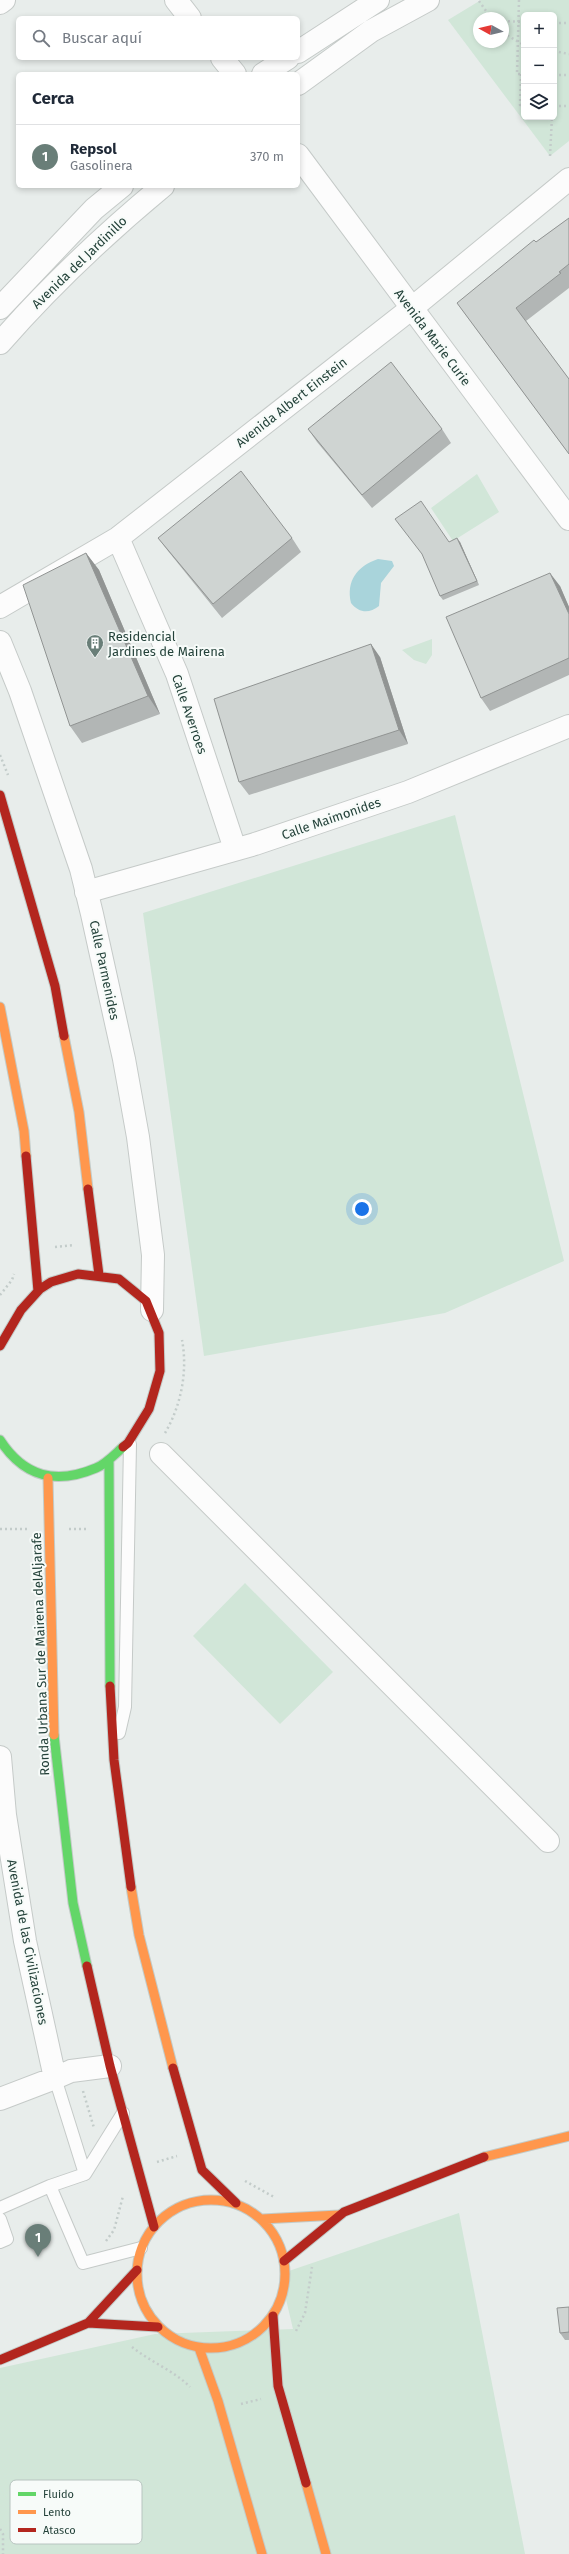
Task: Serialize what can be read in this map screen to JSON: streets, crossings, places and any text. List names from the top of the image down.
{
  "streets": {
    "street": [
      "Avenida del Jardinillo",
      "Avenida Marie Curie",
      "Avenida Albert Einstein",
      "Calle Averroes",
      "Calle Maimonides",
      "Calle Parmenides",
      "Ronda Urbana Sur de Mairena delAljarafe",
      "Avenida de las Civilizaciones"
    ]
  },
  "crossings": [
    ["Avenida Marie Curie", "Avenida Albert Einstein"],
    ["Avenida Albert Einstein", "Calle Averroes"],
    ["Calle Averroes", "Calle Maimonides"],
    ["Calle Maimonides", "Calle Parmenides"]
  ],
  "places": {
    "building": ["Residencial Jardines de Mairena"]
  },
  "legend": ["Fluido", "Lento", "Atasco"],
  "north": "left",
  "page": {
    "map_buttons": ["+", "−"],
    "search": "Buscar aquí",
    "heading": "Cerca",
    "list": [
      {
        "mark": "1",
        "name": "Repsol",
        "note": "Gasolinera",
        "value": "370 m"
      }
    ],
    "pins": "1"
  }
}
